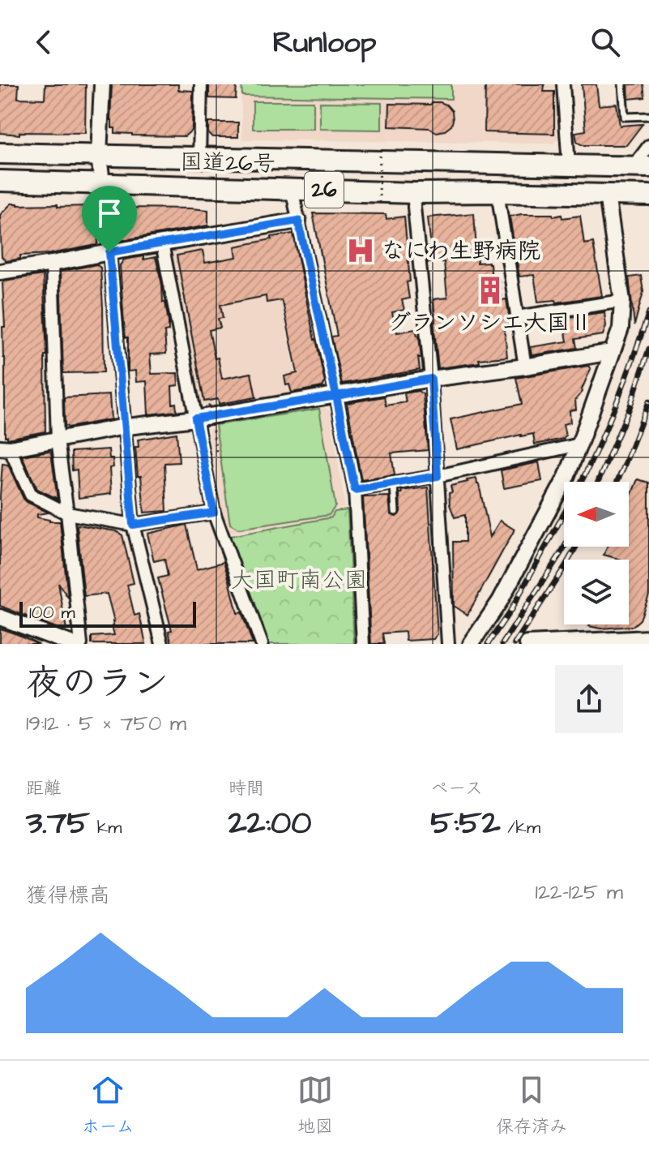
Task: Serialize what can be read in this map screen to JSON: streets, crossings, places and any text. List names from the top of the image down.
{
  "streets": {
    "highway": ["国道26号", "26"]
  },
  "parks": ["大国町南公園"],
  "places": {
    "hospital": ["なにわ生野病院"],
    "building": ["グランソシエ大国Ⅱ"]
  },
  "scale_bar": "100 m",
  "north": "left",
  "page": {
    "header": "Runloop",
    "scale": "100 m",
    "heading": ["夜のラン", "19:12 · 5 × 750 m"],
    "stats": [
      ["距離", "3.75 km"],
      ["時間", "22:00"],
      ["ペース", "5:52 /km"]
    ],
    "chart": ["獲得標高", "122–125 m"],
    "tabs": ["ホーム", "地図", "保存済み"]
  }
}
